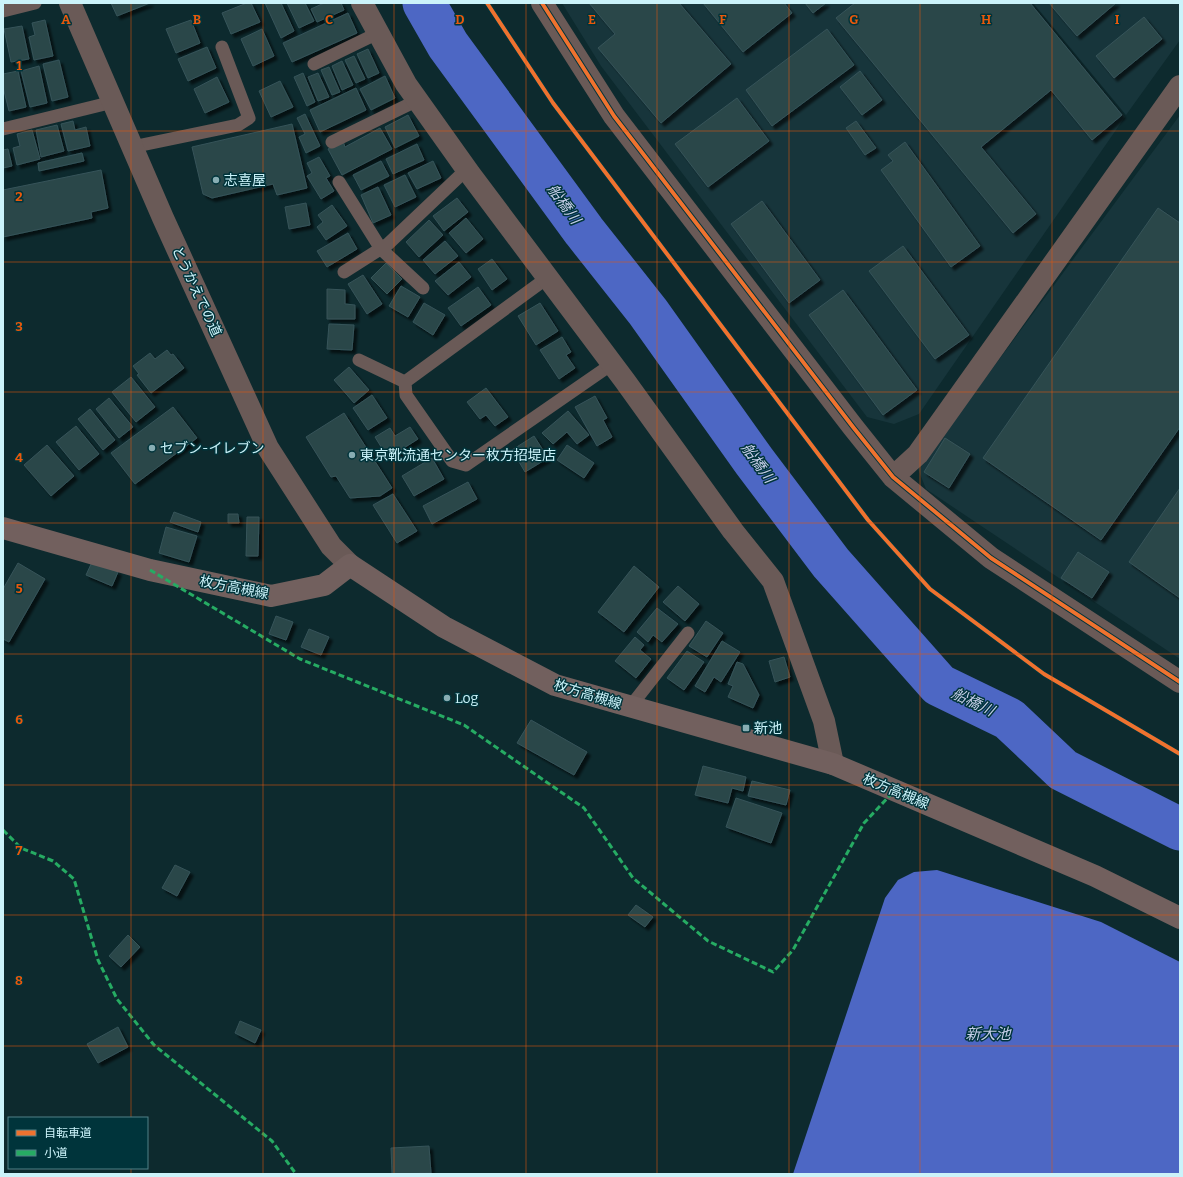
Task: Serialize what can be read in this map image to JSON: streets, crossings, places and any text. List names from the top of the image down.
{
  "streets": {
    "main road": ["枚方高槻線"],
    "street": ["とうかえでの道"]
  },
  "crossings": [
    ["とうかえでの道", "枚方高槻線"]
  ],
  "water": ["船橋川", "新大池"],
  "places": {
    "other": [
      "志喜屋",
      "セブン-イレブン",
      "東京靴流通センター枚方招堤店",
      "Log"
    ],
    "transit": ["新池"]
  },
  "legend": ["自転車道", "小道"],
  "grid": {
    "columns": [
      "A",
      "B",
      "C",
      "D",
      "E",
      "F",
      "G",
      "H",
      "I"
    ],
    "rows": [
      "1",
      "2",
      "3",
      "4",
      "5",
      "6",
      "7",
      "8"
    ]
  }
}
